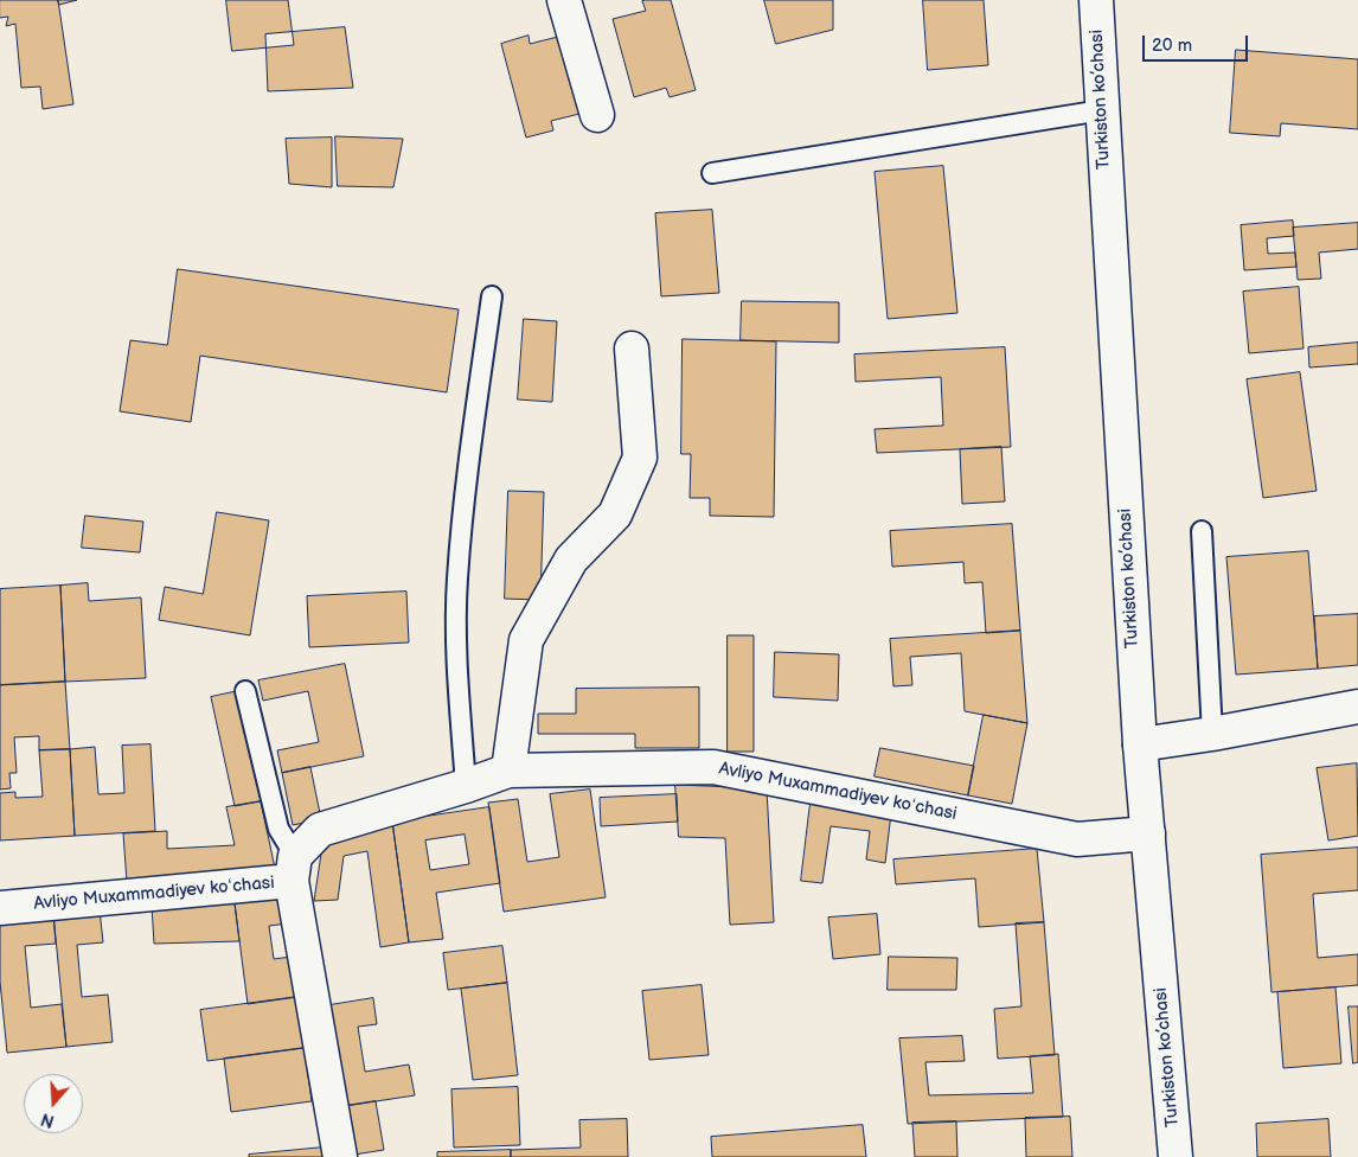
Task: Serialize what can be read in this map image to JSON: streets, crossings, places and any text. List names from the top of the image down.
{
  "streets": {
    "street": ["Turkiston ko’chasi", "Avliyo Muxammadiyev koʻchasi"]
  },
  "crossings": [
    ["Turkiston ko’chasi", "Avliyo Muxammadiyev koʻchasi"]
  ],
  "scale_bar": "20 m",
  "north": "bottom"
}
